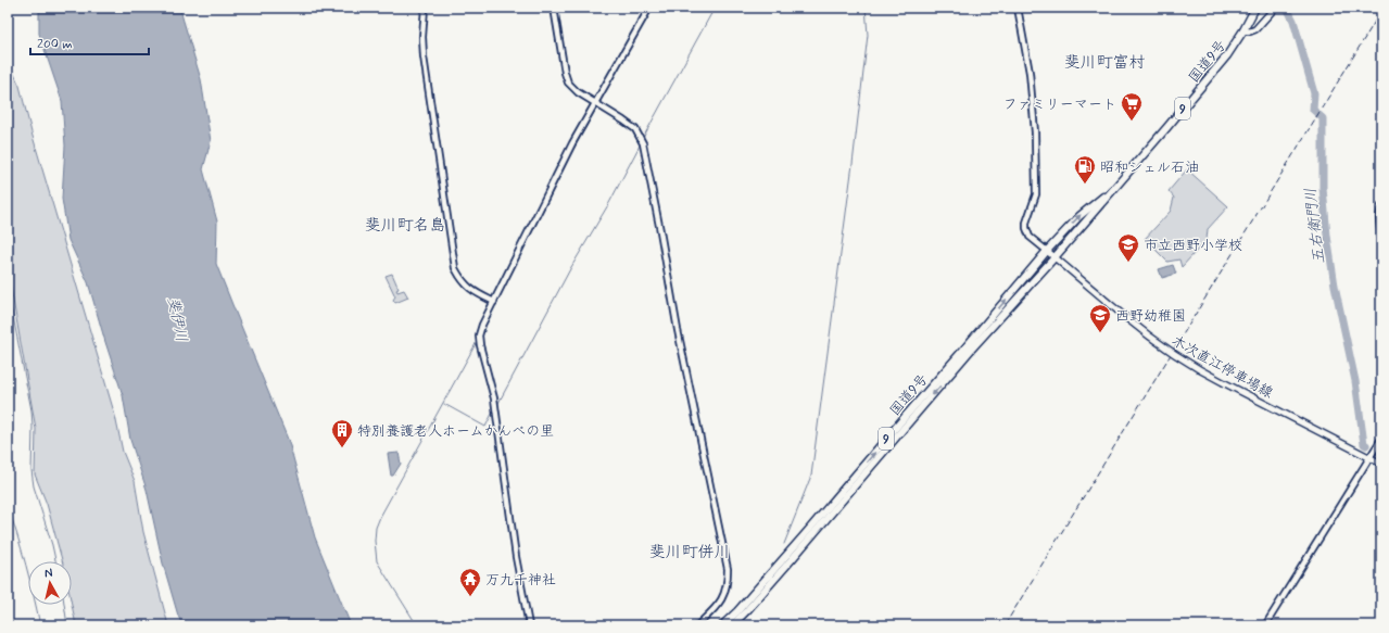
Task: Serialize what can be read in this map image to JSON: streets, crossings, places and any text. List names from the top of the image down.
{
  "streets": {
    "highway": ["国道9号", "9"],
    "main road": ["木次直江停車場線"]
  },
  "crossings": [
    ["国道9号", "木次直江停車場線"]
  ],
  "districts": ["斐川町富村", "斐川町名島", "斐川町併川"],
  "water": ["五右衛門川", "斐伊川"],
  "places": {
    "supermarket": ["ファミリーマート"],
    "fuel station": ["昭和シェル石油"],
    "school or university": ["市立西野小学校", "西野幼稚園"],
    "building": ["特別養護老人ホームかんべの里"],
    "temple": ["万九千神社"]
  },
  "scale_bar": "200 m",
  "north": "top"
}
